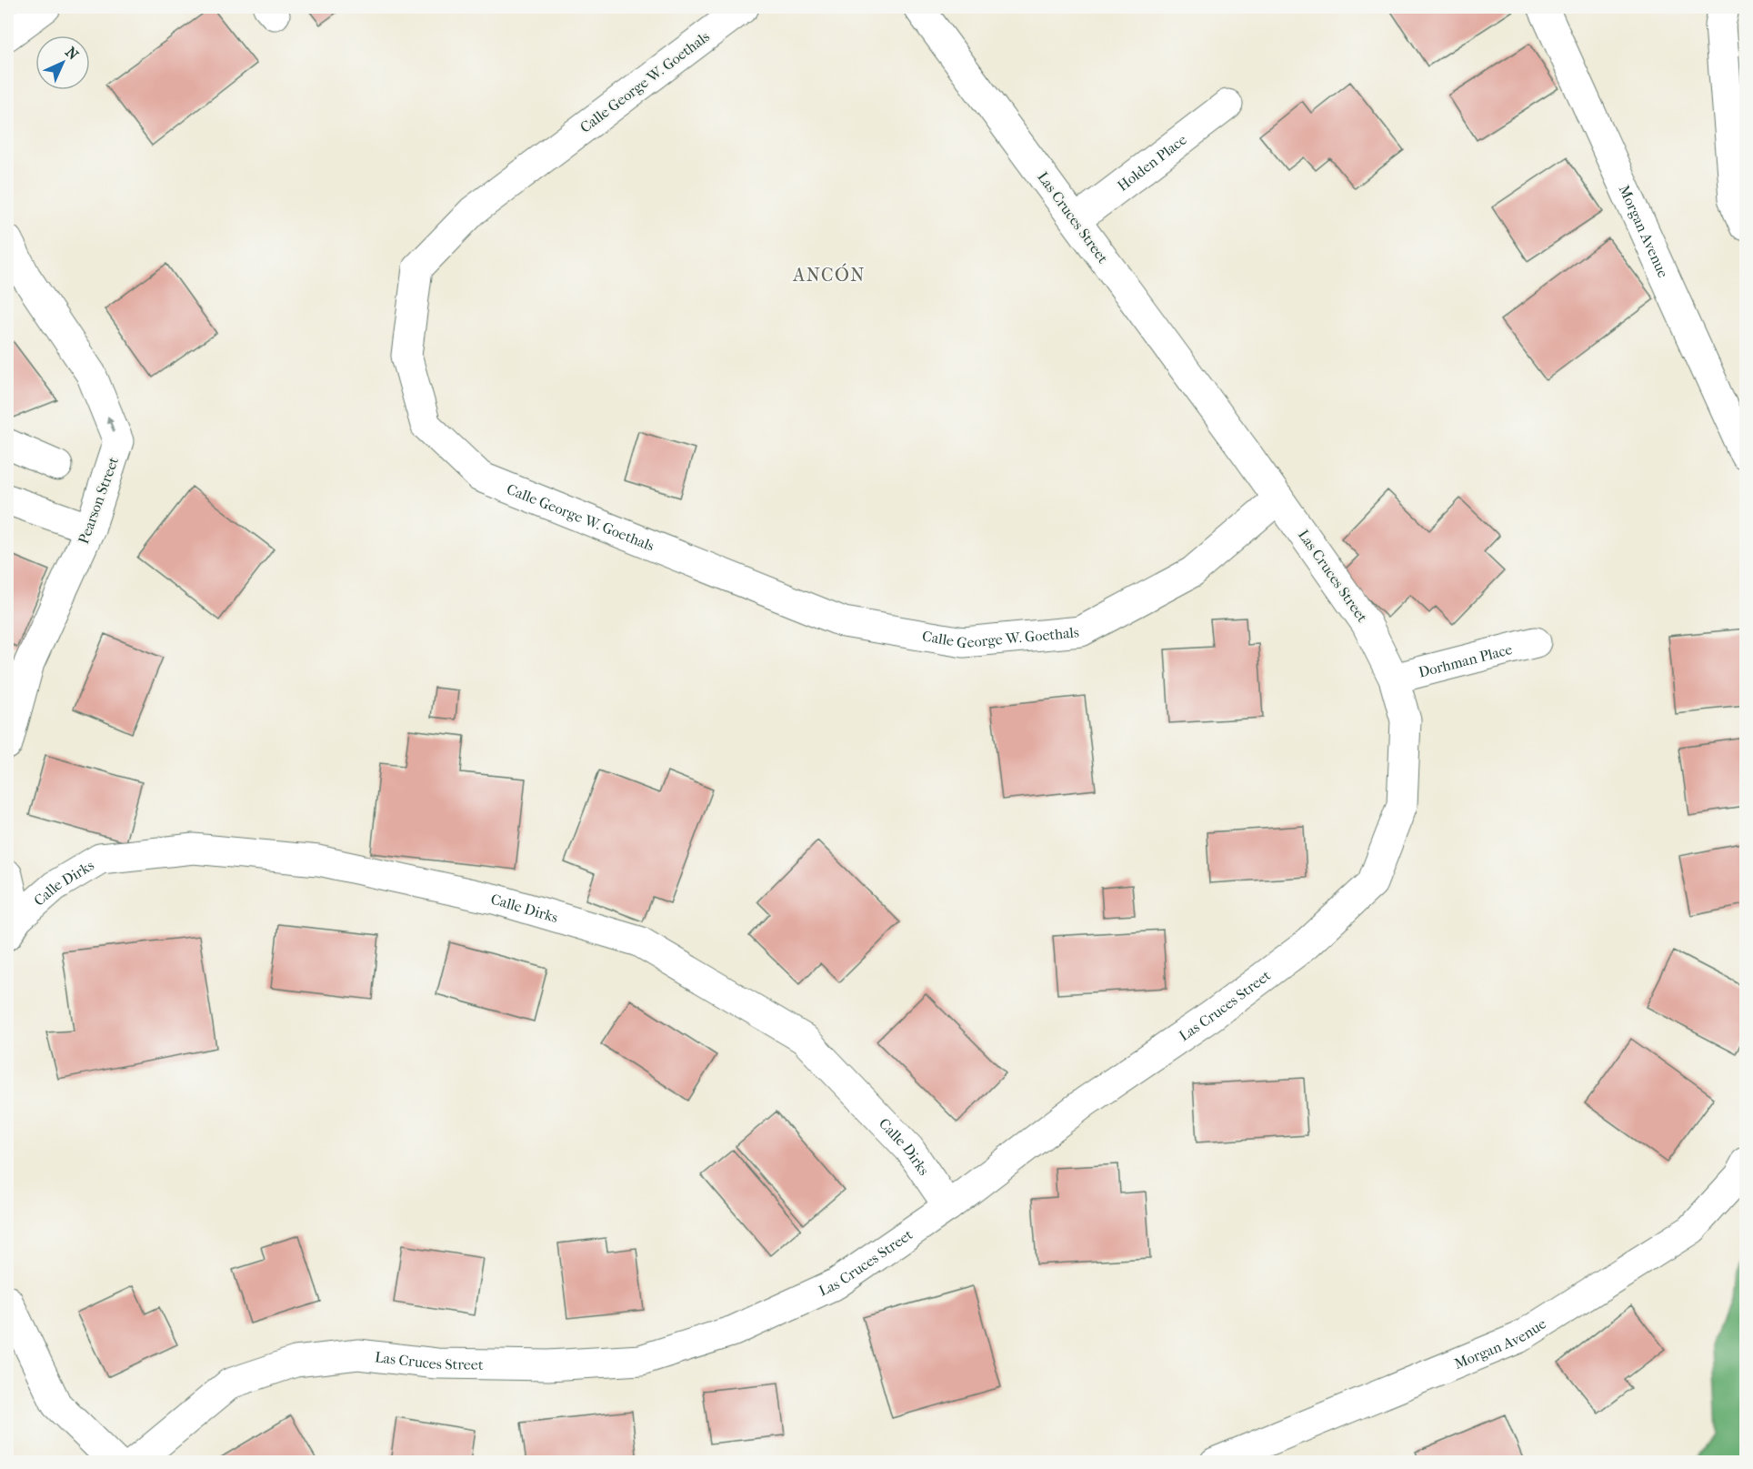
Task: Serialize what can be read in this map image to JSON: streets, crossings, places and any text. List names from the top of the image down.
{
  "streets": {
    "street": [
      "Calle George W. Goethals",
      "Holden Place",
      "Las Cruces Street",
      "Morgan Avenue",
      "Pearson Street",
      "Dorhman Place",
      "Calle Dirks"
    ]
  },
  "crossings": [
    ["Calle George W. Goethals", "Las Cruces Street"],
    ["Holden Place", "Las Cruces Street"],
    ["Las Cruces Street", "Dorhman Place"],
    ["Las Cruces Street", "Calle Dirks"]
  ],
  "one_way": ["Pearson Street"],
  "districts": ["ANCÓN"],
  "north": "top right"
}
